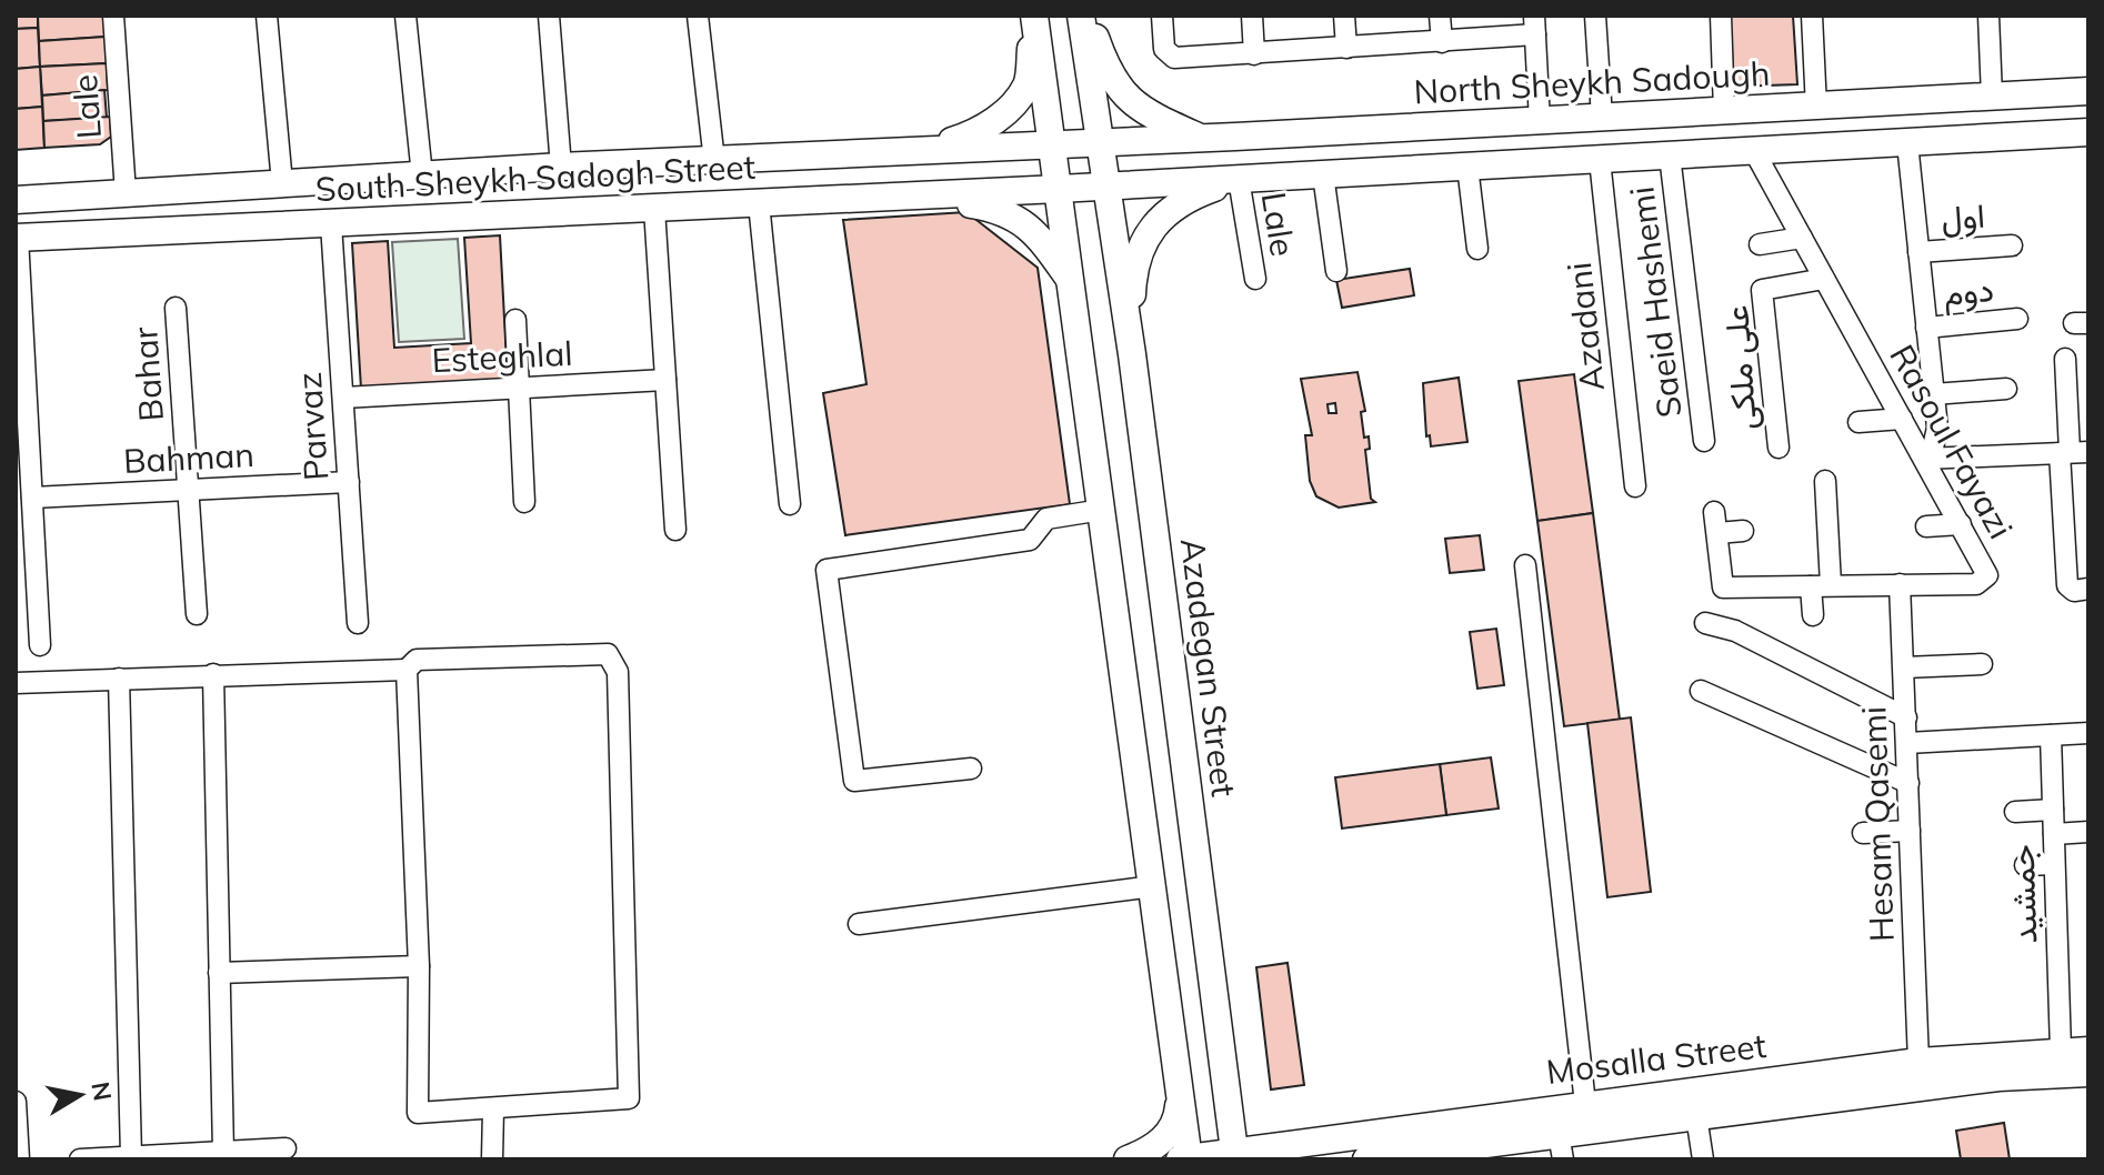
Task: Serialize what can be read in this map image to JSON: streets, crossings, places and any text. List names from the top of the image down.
{
  "streets": {
    "main road": [
      "North Sheykh Sadough",
      "South Sheykh Sadogh Street",
      "Azadegan Street",
      "Mosalla Street"
    ],
    "street": [
      "Lale",
      "اول",
      "دوم",
      "Saeid Hashemi",
      "Azadani",
      "Esteghlal",
      "علی ملکی",
      "Bahar",
      "Parvaz",
      "Rasoul Fayazi",
      "Bahman",
      "Hesam Qasemi",
      "جمشید"
    ]
  },
  "crossings": [
    ["North Sheykh Sadough", "South Sheykh Sadogh Street"],
    ["North Sheykh Sadough", "Azadegan Street"],
    ["Lale", "South Sheykh Sadogh Street"],
    ["South Sheykh Sadogh Street", "Parvaz"],
    ["South Sheykh Sadogh Street", "Azadegan Street"],
    ["Esteghlal", "Parvaz"],
    ["علی ملکی", "Rasoul Fayazi"],
    ["Bahar", "Bahman"],
    ["Parvaz", "Bahman"],
    ["Rasoul Fayazi", "Hesam Qasemi"],
    ["Azadegan Street", "Mosalla Street"],
    ["Hesam Qasemi", "Mosalla Street"],
    ["جمشید", "Mosalla Street"]
  ],
  "north": "right"
}
